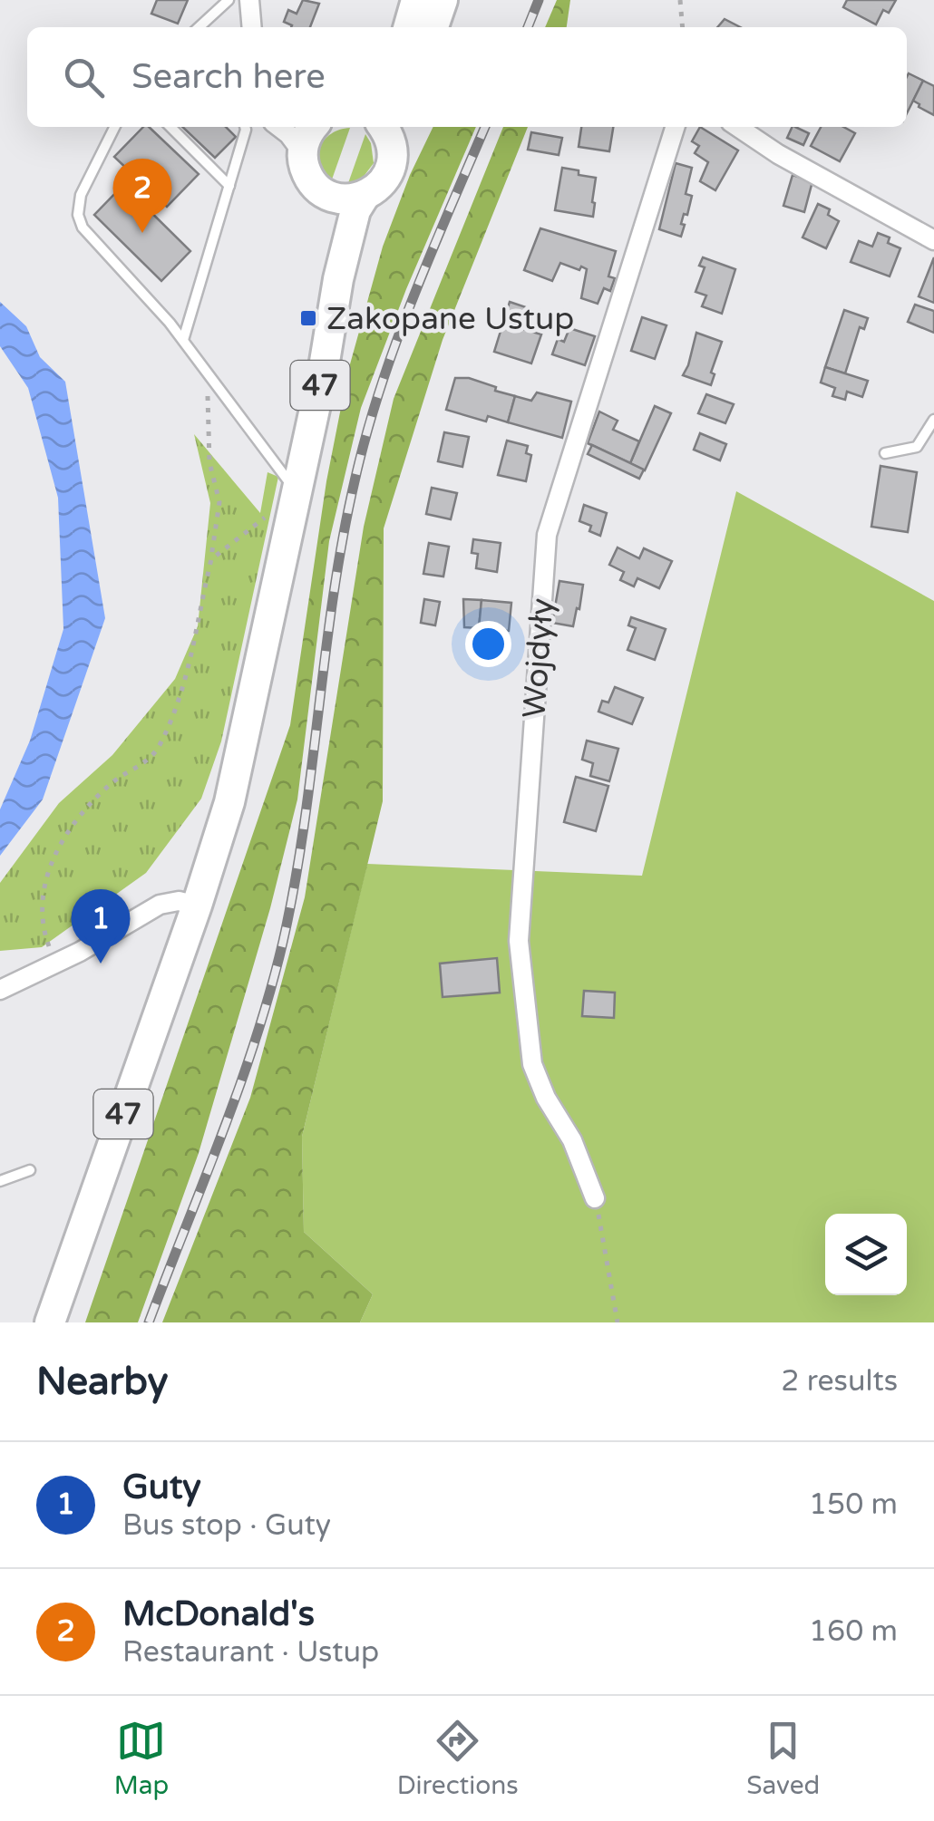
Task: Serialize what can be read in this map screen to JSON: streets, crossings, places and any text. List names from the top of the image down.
{
  "streets": {
    "main road": ["47"],
    "street": ["Wojdyły"]
  },
  "places": {
    "transit": ["Zakopane Ustup"]
  },
  "page": {
    "search": "Search here",
    "pins": ["2", "1"],
    "heading": ["Nearby", "2 results"],
    "list": [
      {
        "mark": "1",
        "name": "Guty",
        "note": "Bus stop · Guty",
        "value": "150 m"
      },
      {
        "mark": "2",
        "name": "McDonald's",
        "note": "Restaurant · Ustup",
        "value": "160 m"
      }
    ],
    "nav": ["Map", "Directions", "Saved"]
  }
}
